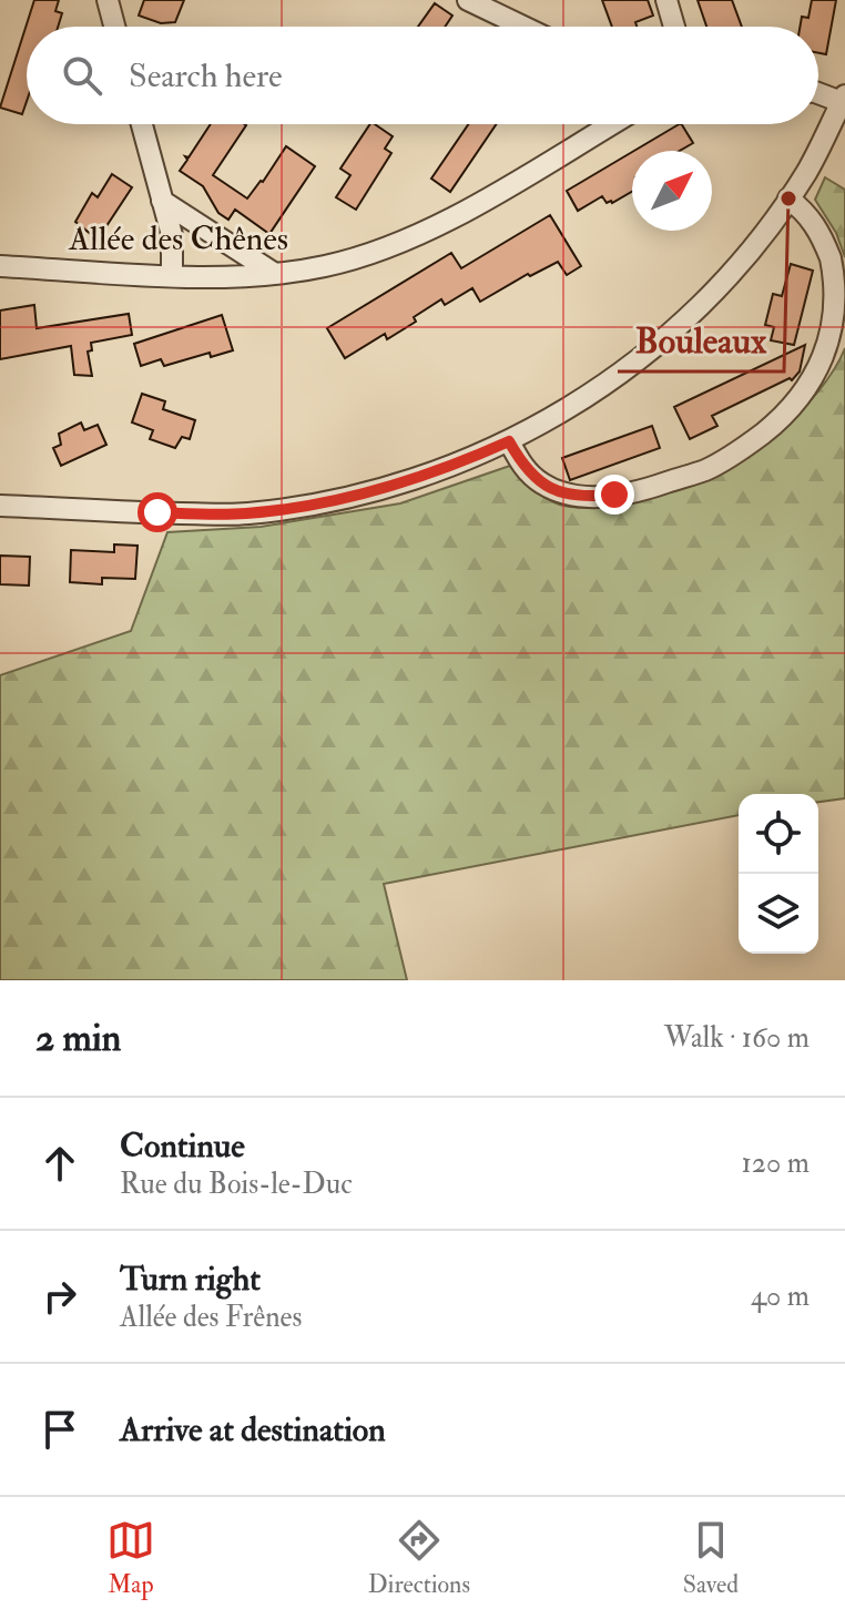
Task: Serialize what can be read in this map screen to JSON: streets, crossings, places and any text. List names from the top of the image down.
{
  "streets": {
    "street": ["Allée des Chênes"]
  },
  "places": ["Bouleaux"],
  "north": "top right",
  "page": {
    "search": "Search here",
    "heading": ["2 min", "Walk · 160 m"],
    "list": [
      ["Continue", "Rue du Bois-le-Duc", "120 m"],
      ["Turn right", "Allée des Frênes", "40 m"],
      "Arrive at destination"
    ],
    "nav": ["Map", "Directions", "Saved"]
  }
}
